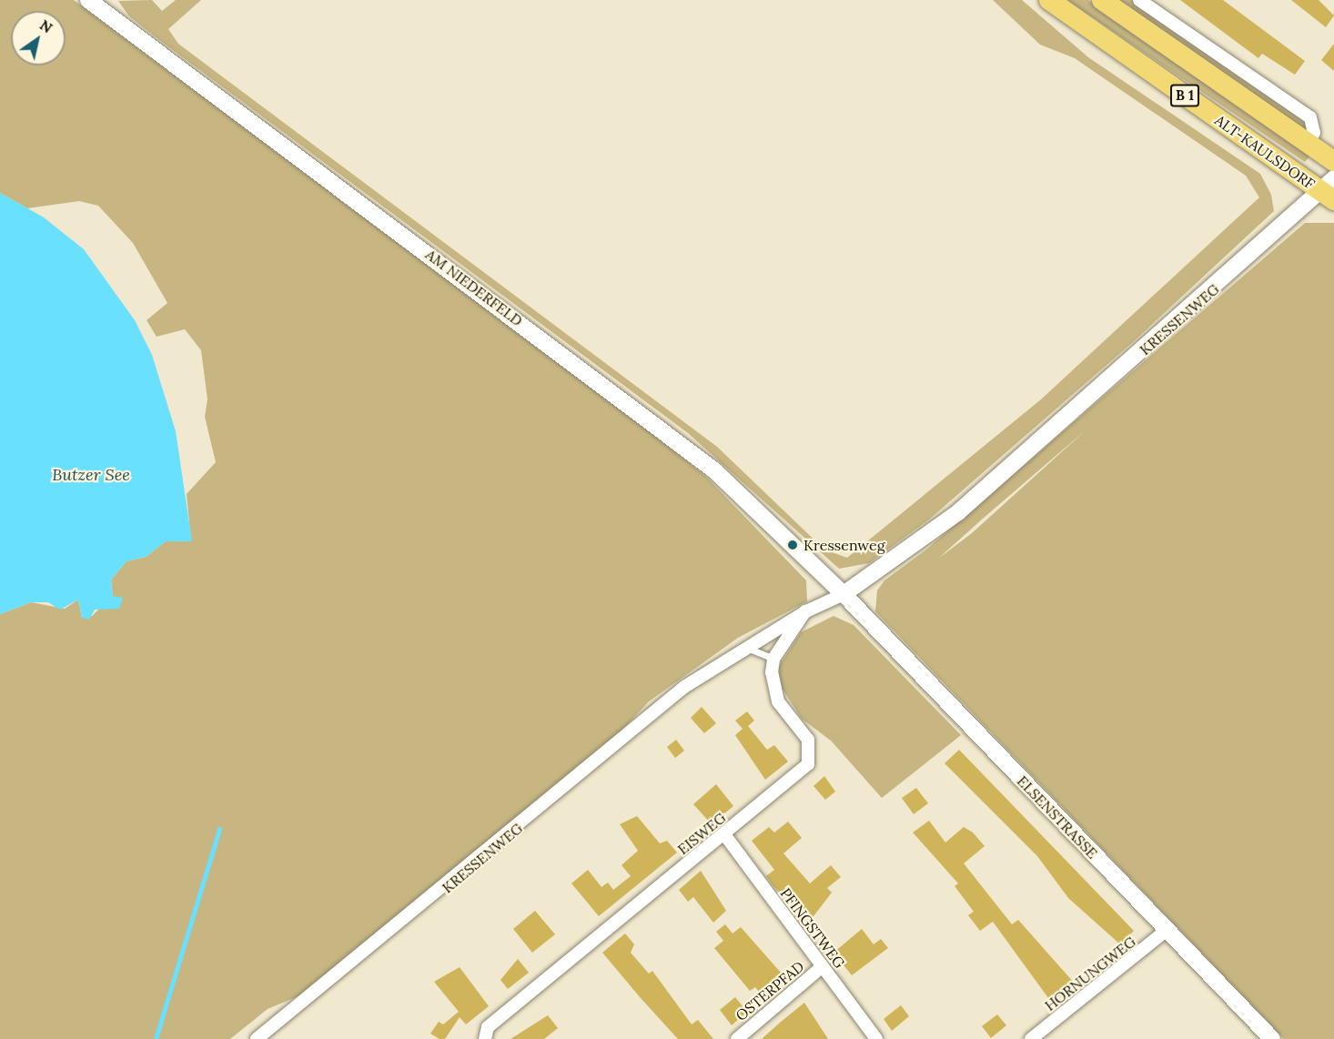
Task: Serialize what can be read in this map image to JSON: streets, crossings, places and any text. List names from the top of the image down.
{
  "streets": {
    "main road": ["B 1", "ALT-KAULSDORF"],
    "street": [
      "AM NIEDERFELD",
      "KRESSENWEG",
      "ELSENSTRASSE",
      "EISWEG",
      "PFINGSTWEG",
      "HORNUNGWEG",
      "OSTERPFAD"
    ]
  },
  "crossings": [
    ["ALT-KAULSDORF", "KRESSENWEG"],
    ["AM NIEDERFELD", "KRESSENWEG"],
    ["AM NIEDERFELD", "ELSENSTRASSE"],
    ["KRESSENWEG", "ELSENSTRASSE"],
    ["ELSENSTRASSE", "HORNUNGWEG"],
    ["EISWEG", "PFINGSTWEG"],
    ["PFINGSTWEG", "OSTERPFAD"]
  ],
  "water": ["Butzer See"],
  "places": ["Kressenweg"],
  "north": "top right"
}
